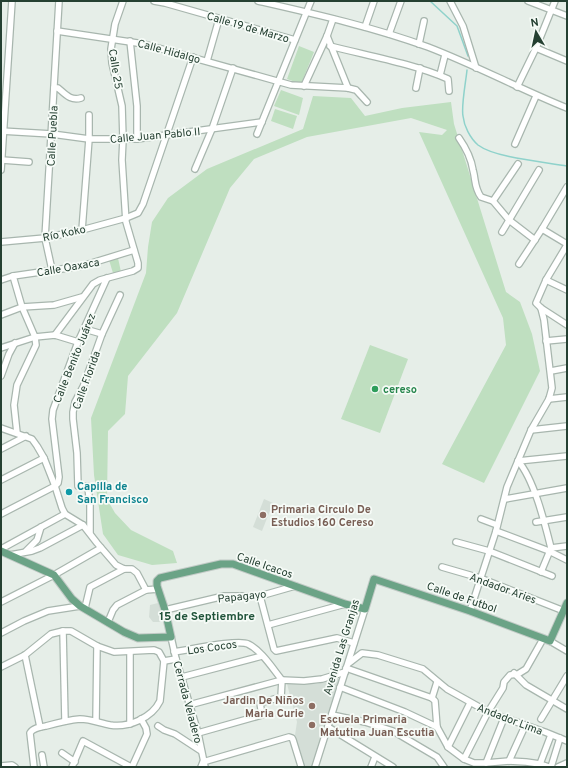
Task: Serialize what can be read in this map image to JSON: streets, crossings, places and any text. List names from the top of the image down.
{
  "streets": {
    "main road": ["Calle Icacos", "Calle de Futbol", "Avenida Las Granjas"],
    "street": [
      "Calle 19 de Marzo",
      "Calle Hidalgo",
      "Calle 25",
      "Calle Juan Pablo II",
      "Calle Puebla",
      "Río Koko",
      "Calle Oaxaca",
      "Calle Benito Juárez",
      "Calle Florida",
      "Andador Aries",
      "Papagayo",
      "Los Cocos",
      "Cerrada Veladero",
      "Andador Lima"
    ]
  },
  "crossings": [
    ["Calle Hidalgo", "Calle 25"],
    ["Calle Hidalgo", "Calle Puebla"],
    ["Calle Hidalgo", "Río Koko"],
    ["Calle 25", "Calle Juan Pablo II"],
    ["Calle 25", "Río Koko"],
    ["Calle 25", "Calle Oaxaca"],
    ["Calle 25", "Calle Benito Juárez"],
    ["Calle Juan Pablo II", "Calle Puebla"],
    ["Calle Juan Pablo II", "Río Koko"],
    ["Calle Puebla", "Río Koko"],
    ["Calle Puebla", "Calle Oaxaca"],
    ["Calle Icacos", "Papagayo"],
    ["Calle Icacos", "Avenida Las Granjas"],
    ["Calle de Futbol", "Avenida Las Granjas"],
    ["Los Cocos", "Cerrada Veladero"],
    ["Los Cocos", "Andador Lima"],
    ["Avenida Las Granjas", "Andador Lima"],
    ["Cerrada Veladero", "Andador Lima"]
  ],
  "districts": ["15 de Septiembre"],
  "places": [
    "cereso",
    "Capilla de San Francisco",
    "Primaria Circulo De Estudios 160 Cereso",
    "Jardin De Niños Maria Curie",
    "Escuela Primaria Matutina Juan Escutia"
  ],
  "north": "top"
}
